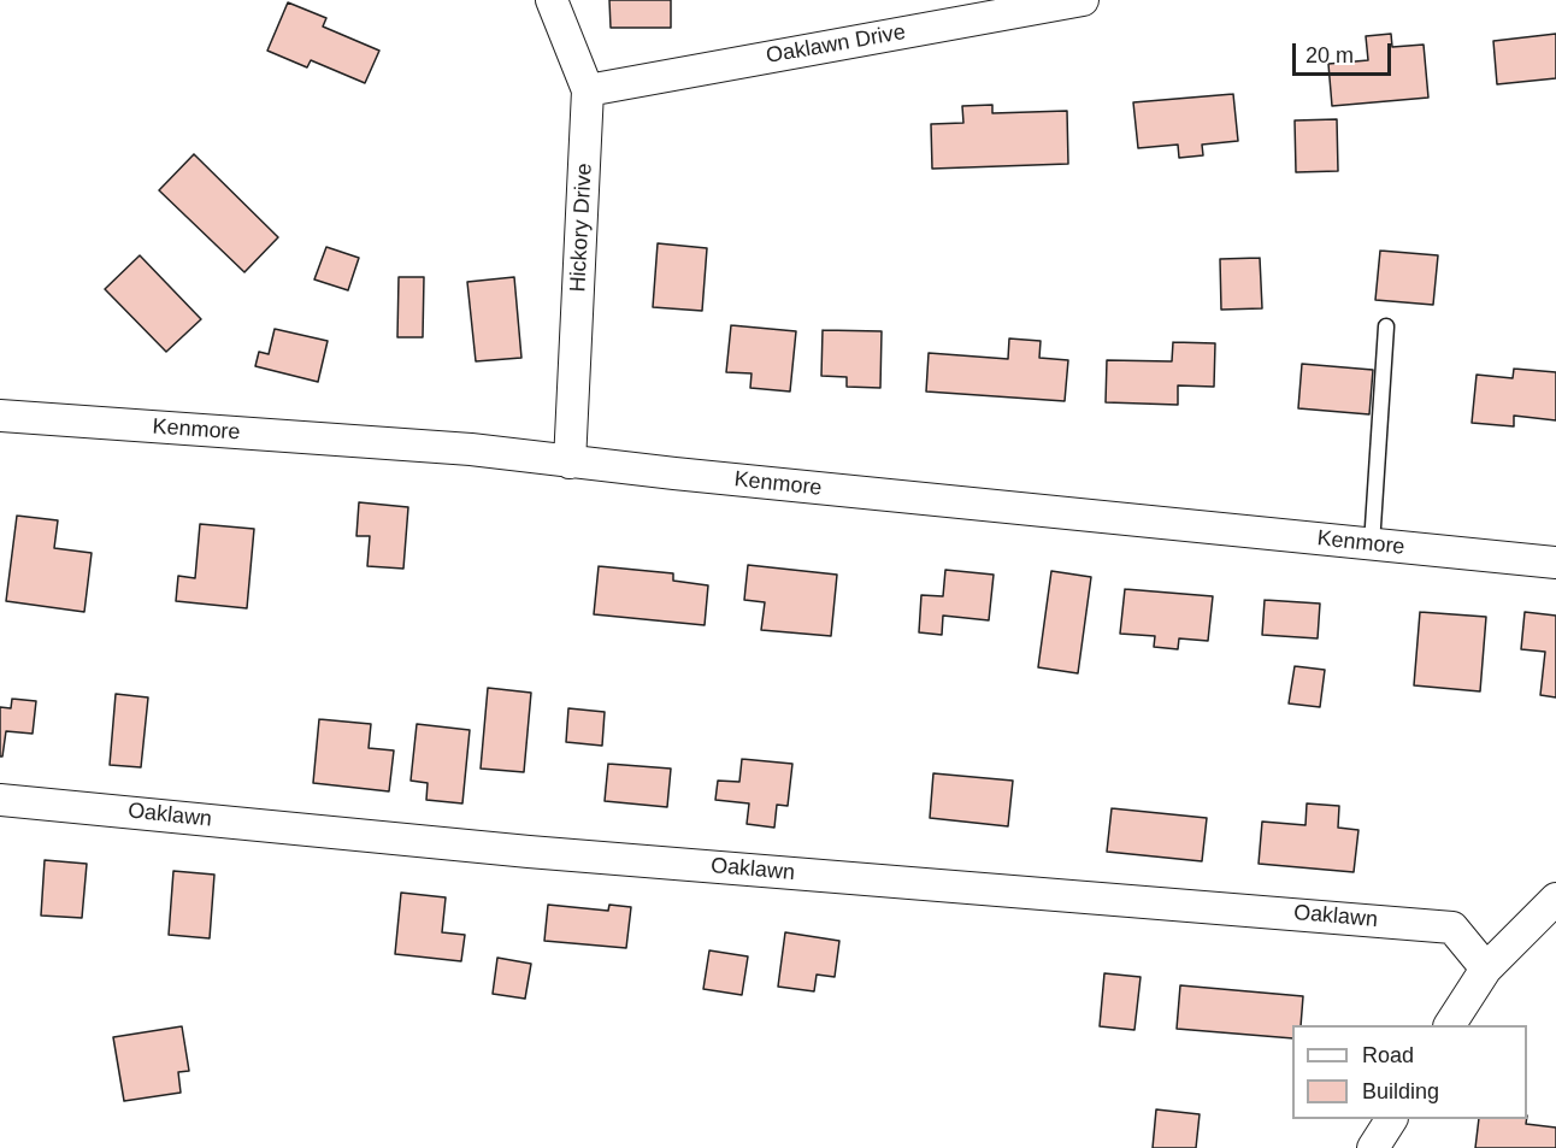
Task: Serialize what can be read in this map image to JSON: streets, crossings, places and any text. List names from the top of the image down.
{
  "streets": {
    "street": [
      "Oaklawn Drive",
      "Hickory Drive",
      "Kenmore",
      "Oaklawn"
    ]
  },
  "crossings": [
    ["Oaklawn Drive", "Hickory Drive"],
    ["Hickory Drive", "Kenmore"]
  ],
  "legend": ["Road", "Building"],
  "scale_bar": "20 m"
}
